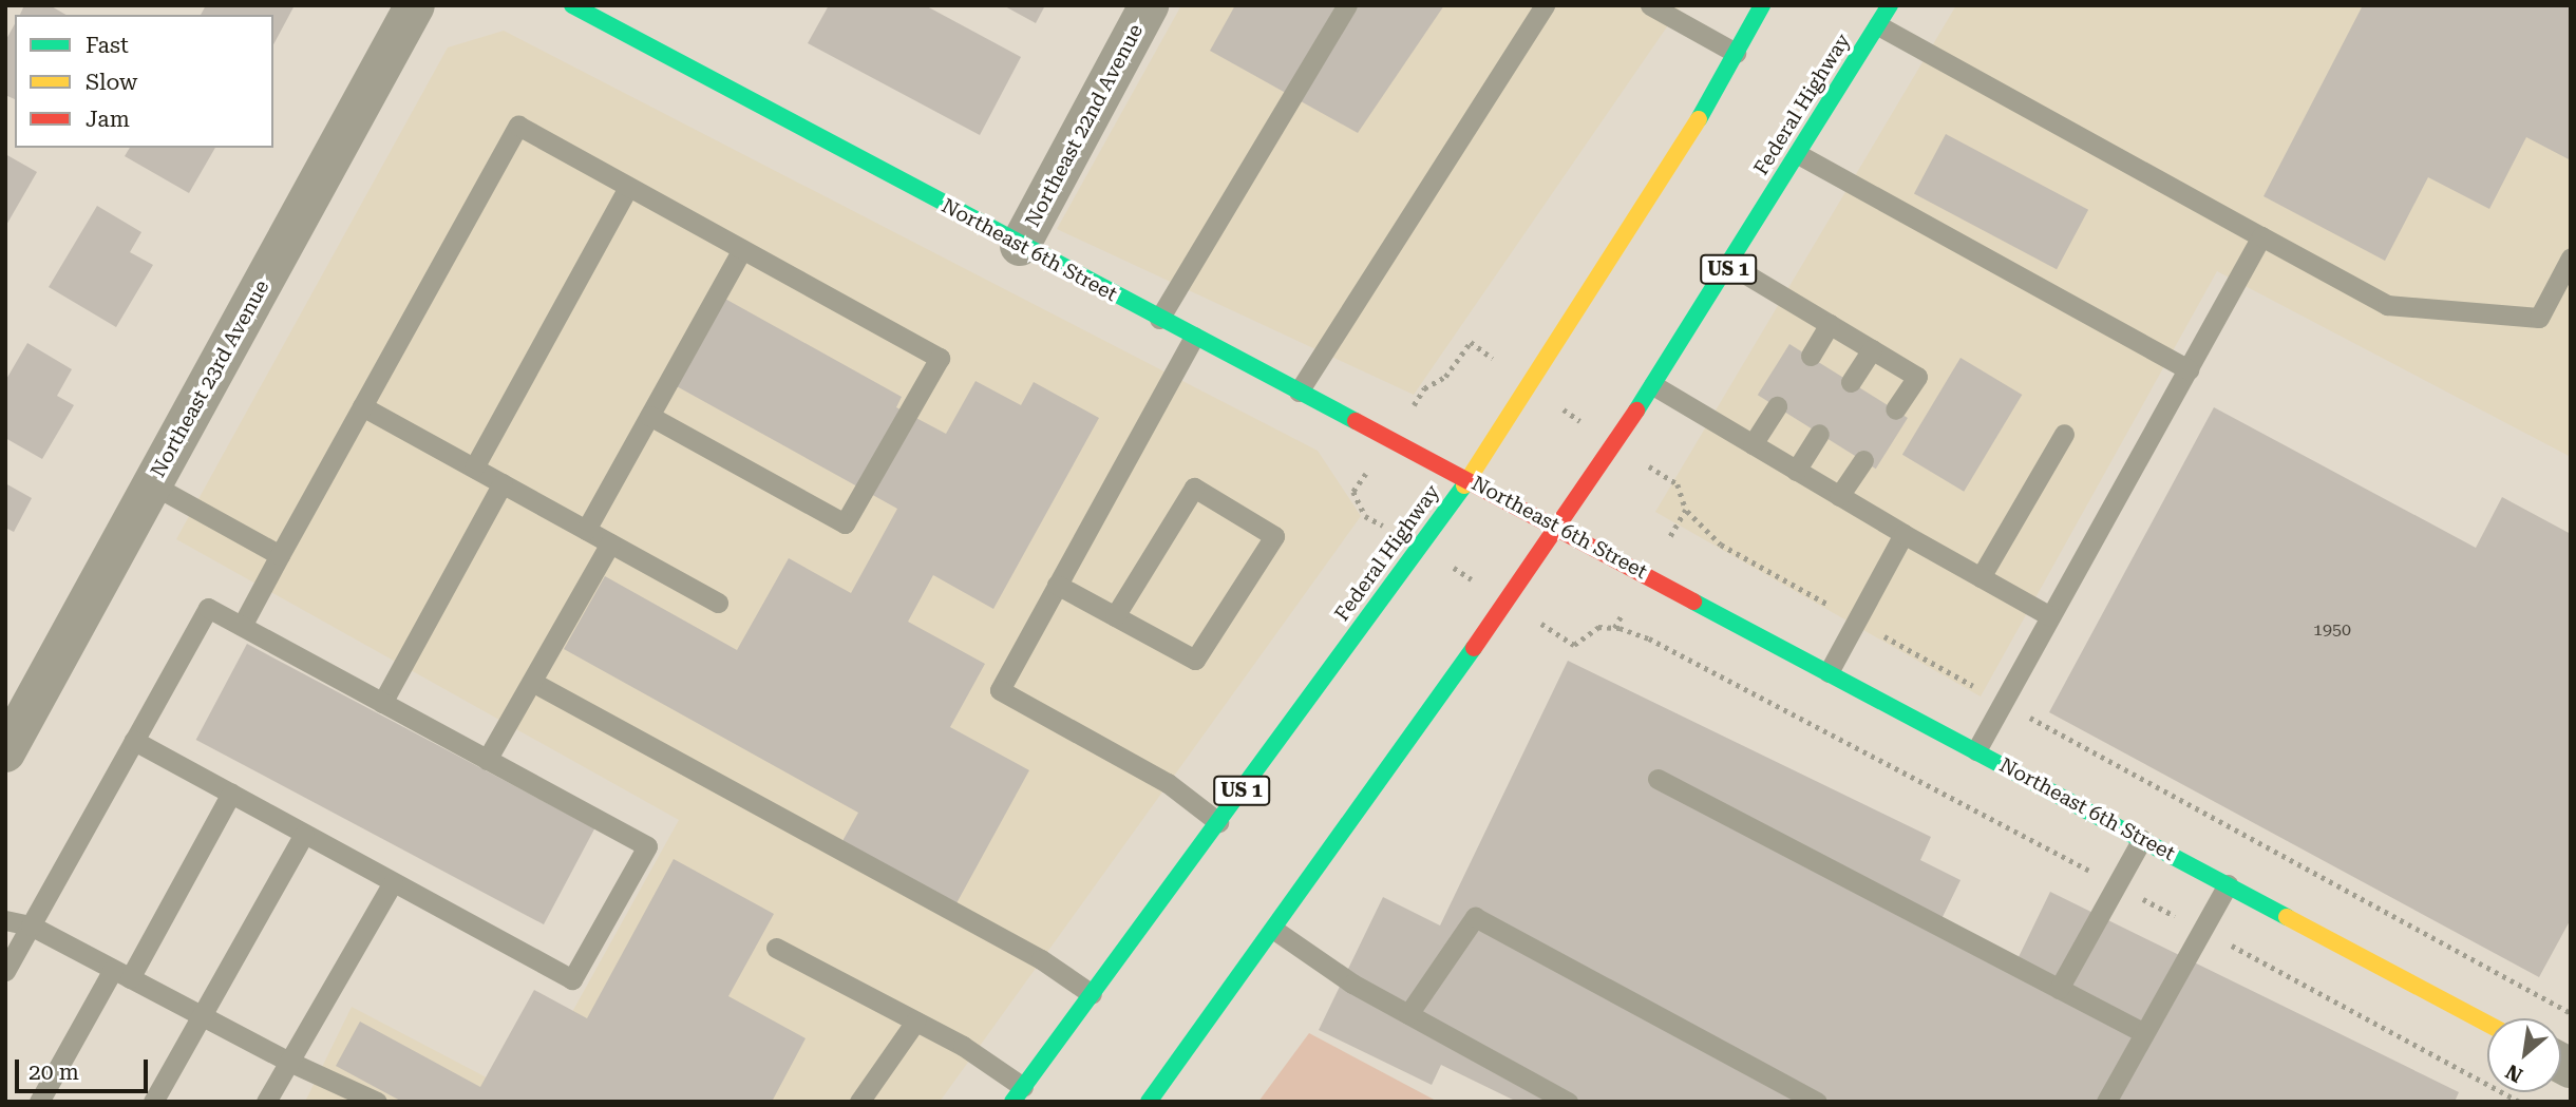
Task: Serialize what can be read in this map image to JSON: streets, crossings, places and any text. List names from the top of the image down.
{
  "streets": {
    "main road": ["Federal Highway", "Northeast 6th Street", "US 1"],
    "street": ["Northeast 22nd Avenue", "Northeast 23rd Avenue"]
  },
  "crossings": [
    ["Federal Highway", "Northeast 6th Street"],
    ["Northeast 22nd Avenue", "Northeast 6th Street"]
  ],
  "house_numbers": ["1950"],
  "legend": ["Fast", "Slow", "Jam"],
  "scale_bar": "20 m",
  "north": "bottom left"
}
